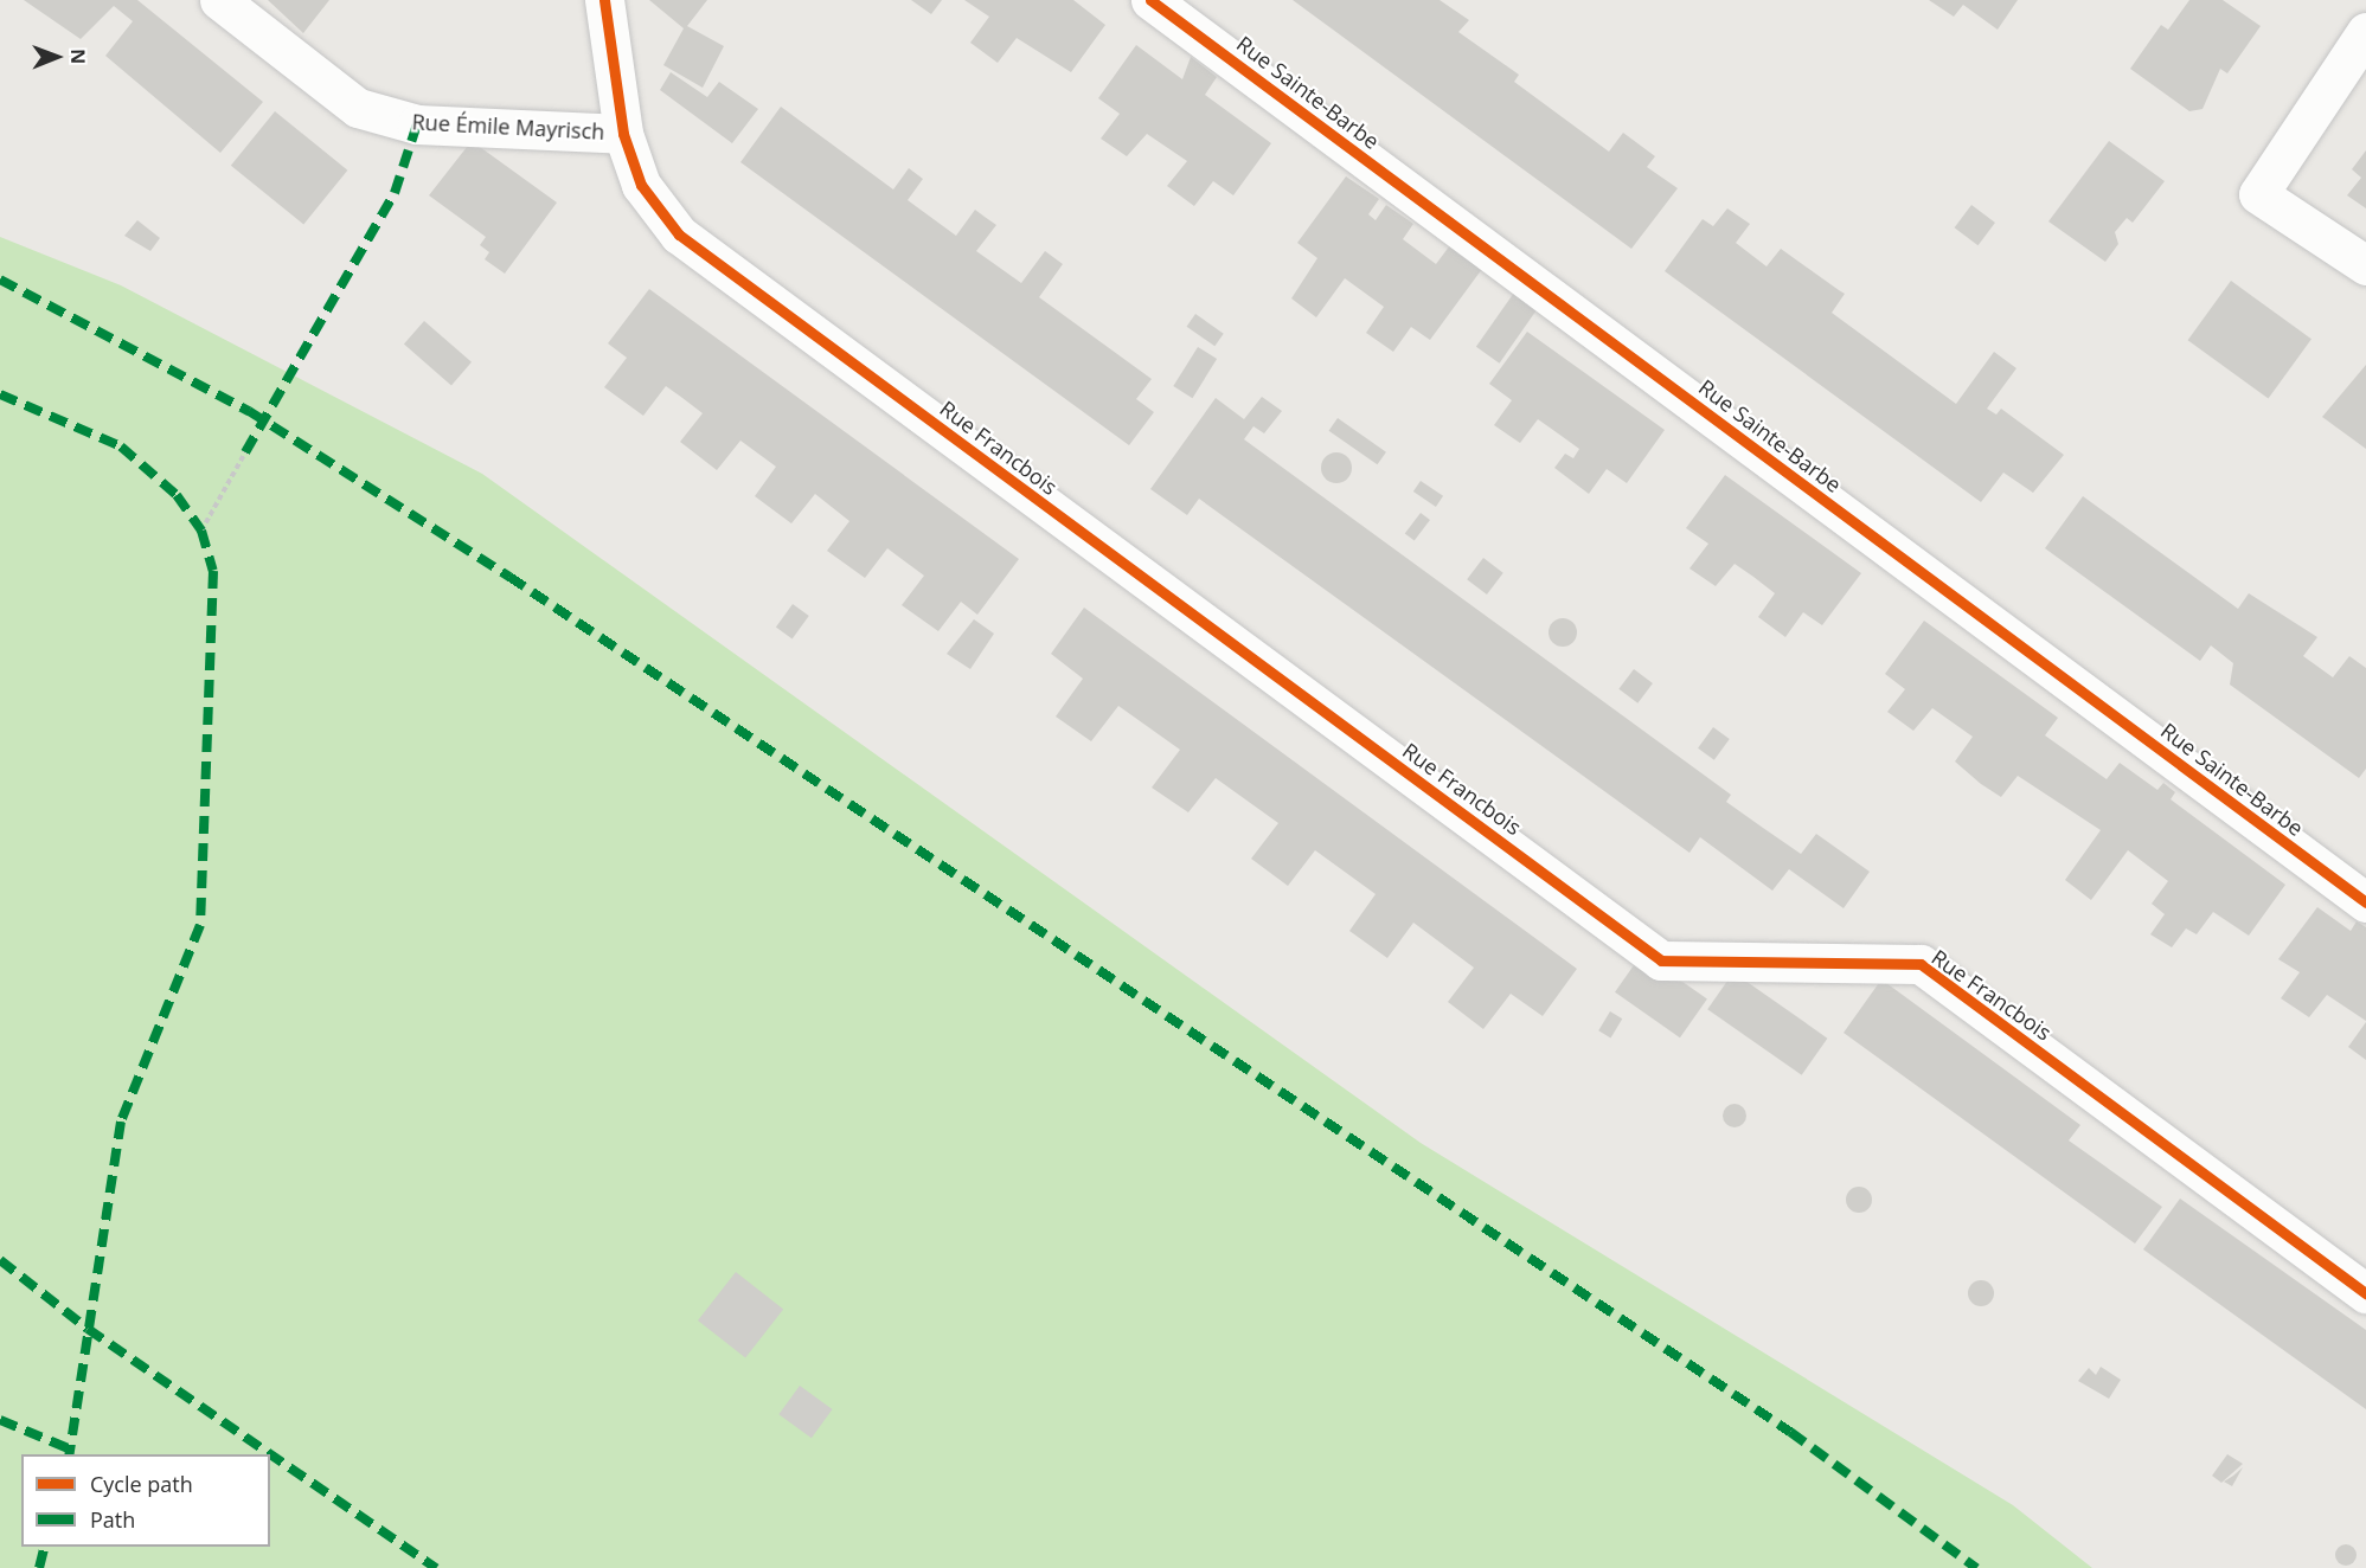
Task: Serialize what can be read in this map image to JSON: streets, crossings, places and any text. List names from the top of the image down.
{
  "streets": {
    "street": ["Rue Sainte-Barbe", "Rue Émile Mayrisch", "Rue Francbois"]
  },
  "crossings": [
    ["Rue Émile Mayrisch", "Rue Francbois"]
  ],
  "legend": ["Cycle path", "Path"],
  "north": "right"
}
